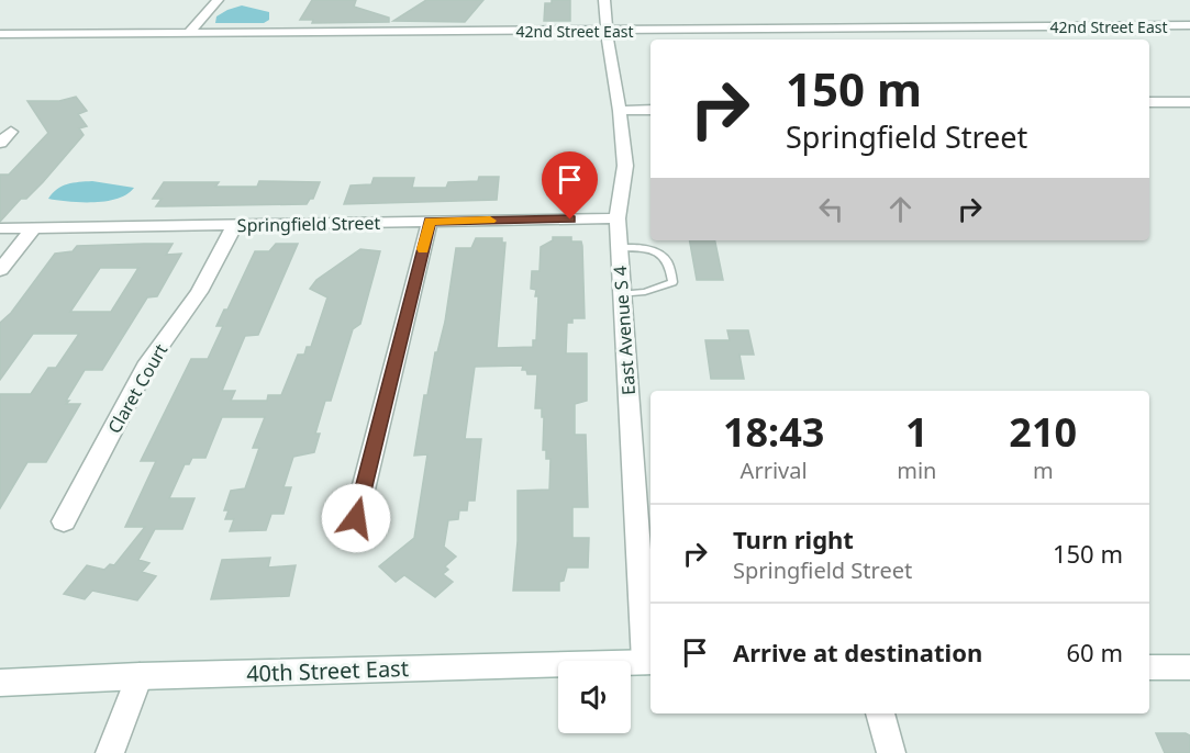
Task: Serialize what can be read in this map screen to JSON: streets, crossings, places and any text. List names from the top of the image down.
{
  "streets": {
    "street": [
      "42nd Street East",
      "Springfield Street",
      "East Avenue S 4",
      "Claret Court",
      "40th Street East"
    ]
  },
  "crossings": [
    ["42nd Street East", "East Avenue S 4"],
    ["Springfield Street", "East Avenue S 4"],
    ["Springfield Street", "Claret Court"],
    ["East Avenue S 4", "40th Street East"]
  ],
  "page": {
    "turn": ["150 m", "Springfield Street"],
    "eta": [
      "18:43",
      "Arrival",
      "1",
      "min",
      "210",
      "m"
    ],
    "list": [
      {
        "name": "Turn right",
        "note": "Springfield Street",
        "value": "150 m"
      },
      {
        "name": "Arrive at destination",
        "value": "60 m"
      }
    ]
  }
}
